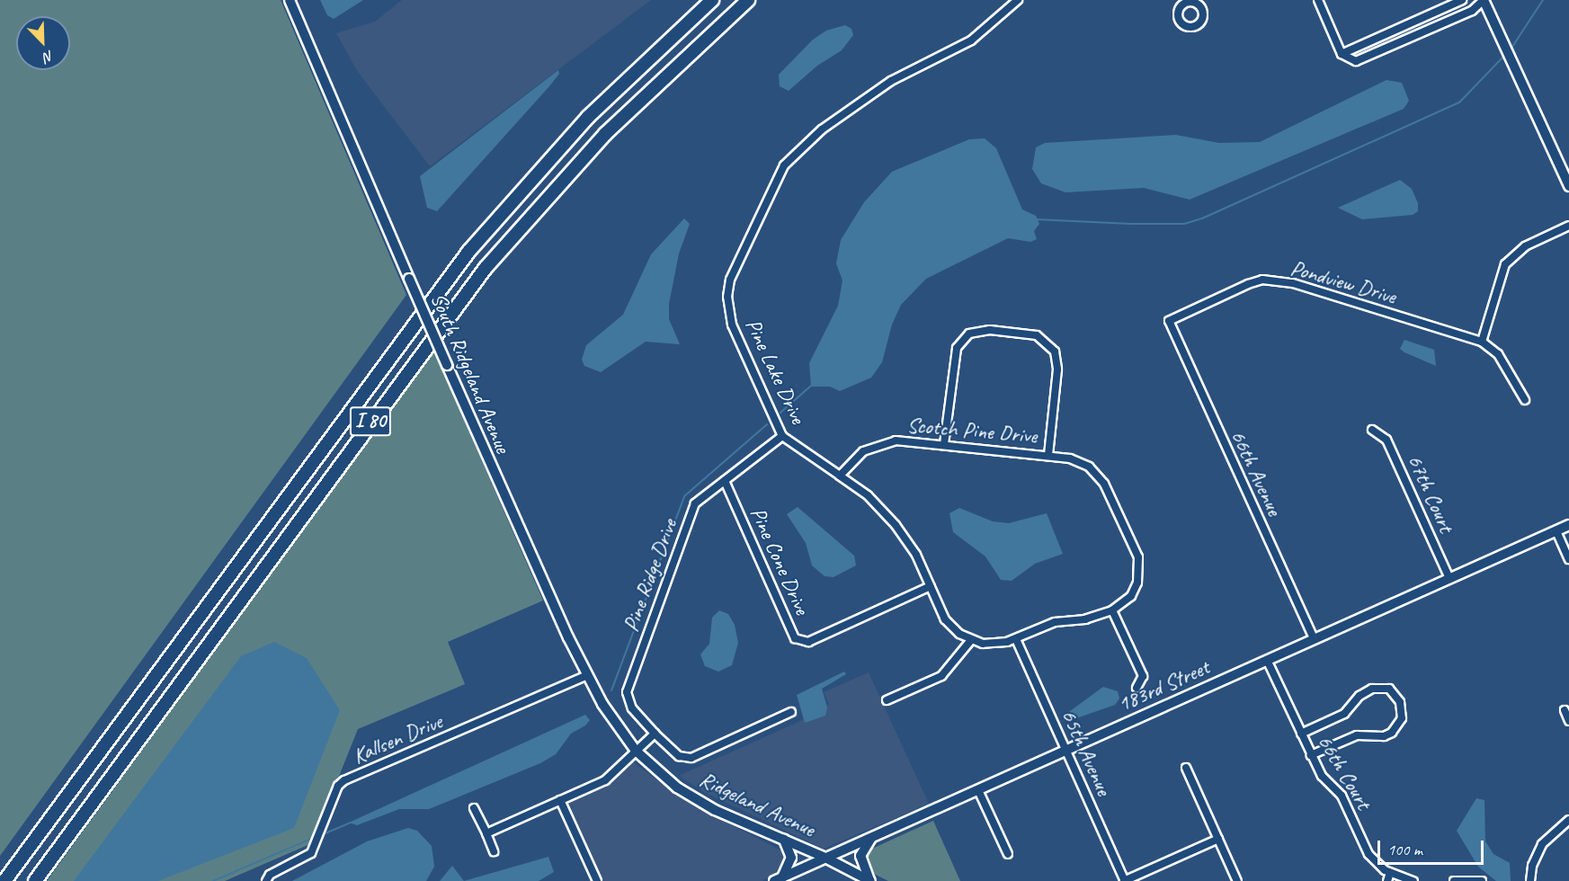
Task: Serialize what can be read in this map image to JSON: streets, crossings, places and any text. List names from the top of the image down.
{
  "streets": {
    "highway": ["I 80"],
    "street": [
      "Pondview Drive",
      "Pine Lake Drive",
      "South Ridgeland Avenue",
      "Scotch Pine Drive",
      "66th Avenue",
      "67th Court",
      "Pine Cone Drive",
      "Pine Ridge Drive",
      "183rd Street",
      "Kallsen Drive",
      "65th Avenue",
      "66th Court",
      "Ridgeland Avenue"
    ]
  },
  "crossings": [
    ["Pondview Drive", "66th Avenue"],
    ["Pine Lake Drive", "Scotch Pine Drive"],
    ["Pine Lake Drive", "Pine Cone Drive"],
    ["Pine Lake Drive", "Pine Ridge Drive"],
    ["Pine Lake Drive", "65th Avenue"],
    ["South Ridgeland Avenue", "Kallsen Drive"],
    ["South Ridgeland Avenue", "Ridgeland Avenue"],
    ["66th Avenue", "183rd Street"],
    ["67th Court", "183rd Street"],
    ["Pine Cone Drive", "Pine Ridge Drive"],
    ["183rd Street", "65th Avenue"],
    ["183rd Street", "66th Court"],
    ["183rd Street", "Ridgeland Avenue"]
  ],
  "scale_bar": "100 m",
  "north": "bottom right"
}
